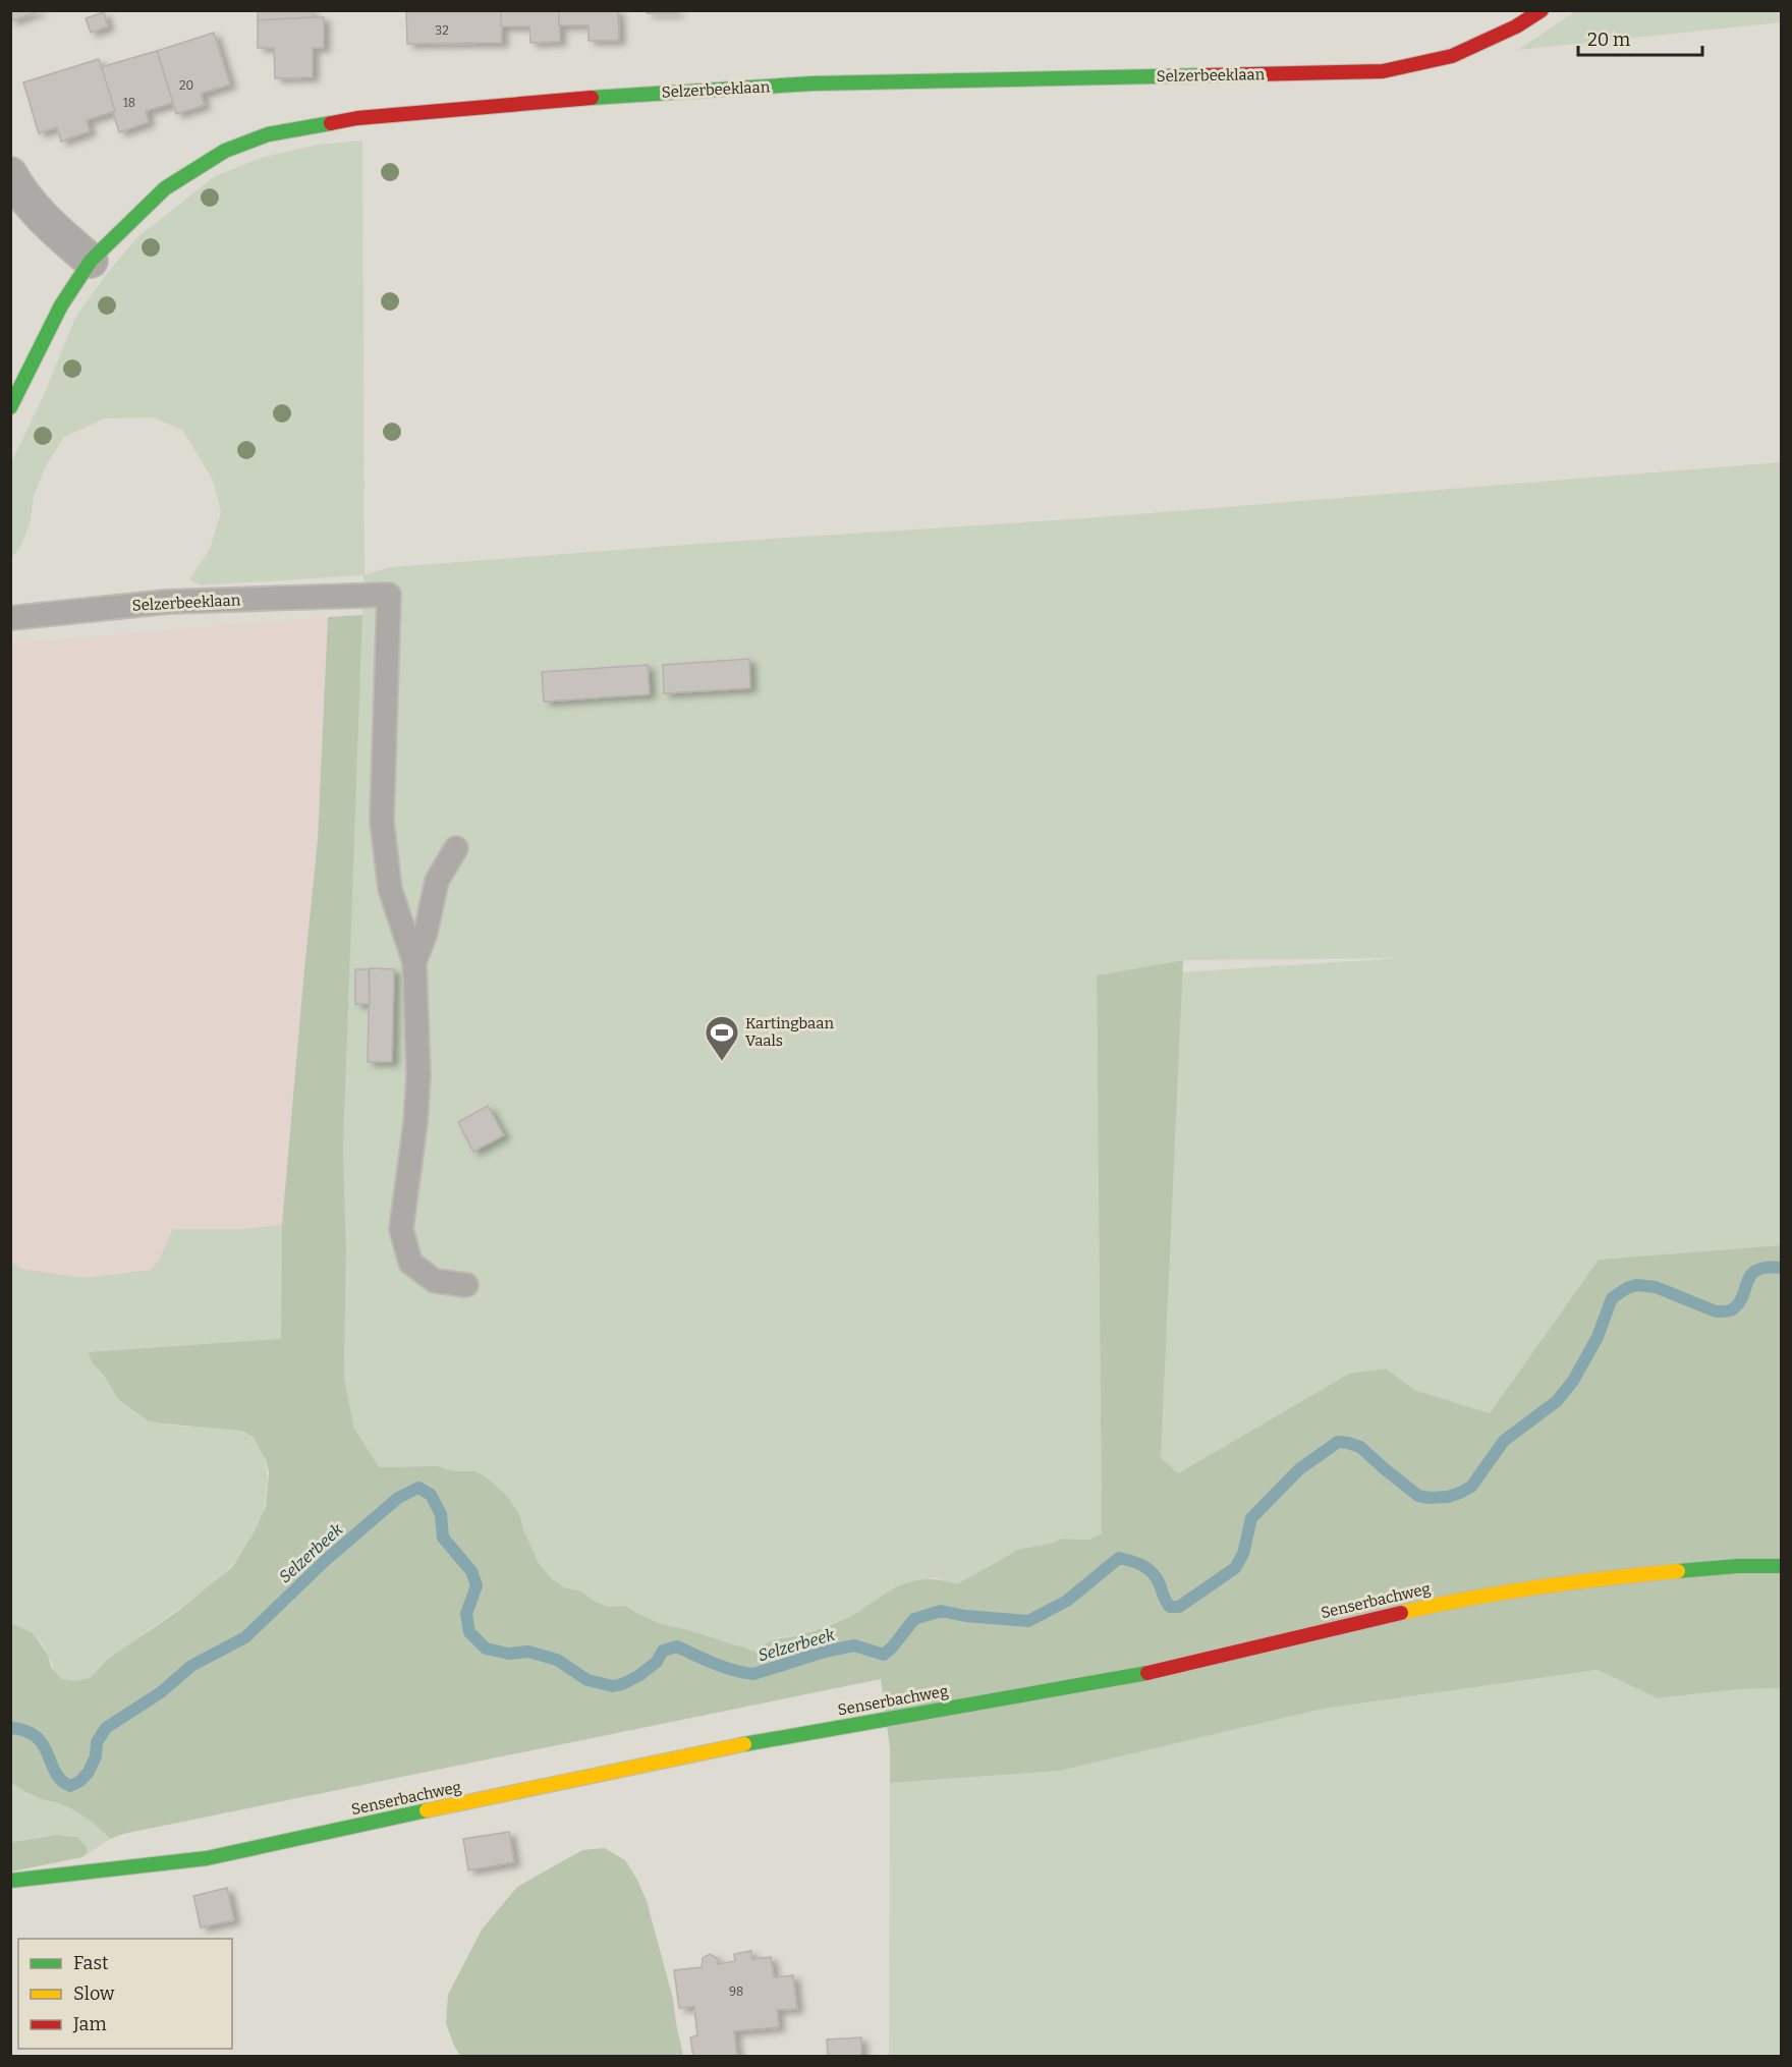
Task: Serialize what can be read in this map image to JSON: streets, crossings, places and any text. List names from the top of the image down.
{
  "streets": {
    "street": ["Selzerbeeklaan", "Senserbachweg"]
  },
  "water": ["Selzerbeek"],
  "places": {
    "sports": ["Kartingbaan Vaals"]
  },
  "house_numbers": [
    "32",
    "20",
    "18",
    "98"
  ],
  "legend": ["Fast", "Slow", "Jam"],
  "scale_bar": "20 m"
}
